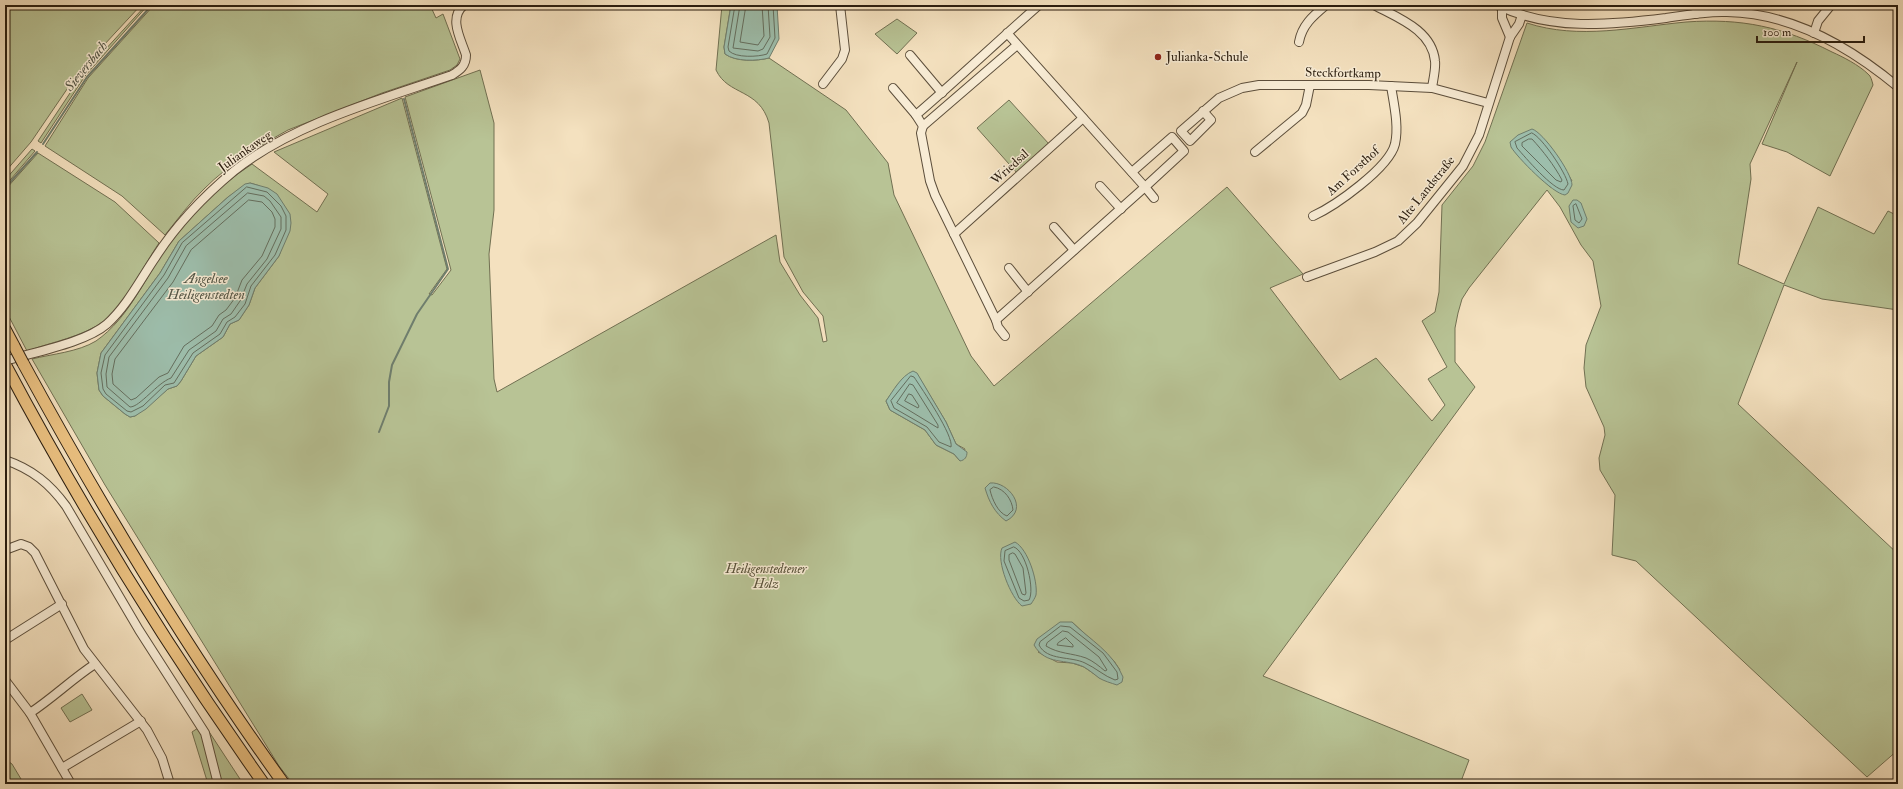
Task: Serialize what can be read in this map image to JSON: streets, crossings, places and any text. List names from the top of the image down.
{
  "streets": {
    "street": [
      "Steckfortkamp",
      "Juliankaweg",
      "Wriedsal",
      "Am Forsthof",
      "Alte Landstraße"
    ]
  },
  "crossings": [
    ["Steckfortkamp", "Am Forsthof"],
    ["Steckfortkamp", "Alte Landstraße"]
  ],
  "water": ["Sieversbach", "Angelsee Heiligenstedten"],
  "parks": ["Heiligenstedtener Holz"],
  "places": ["Julianka-Schule"],
  "scale_bar": "100 m"
}
